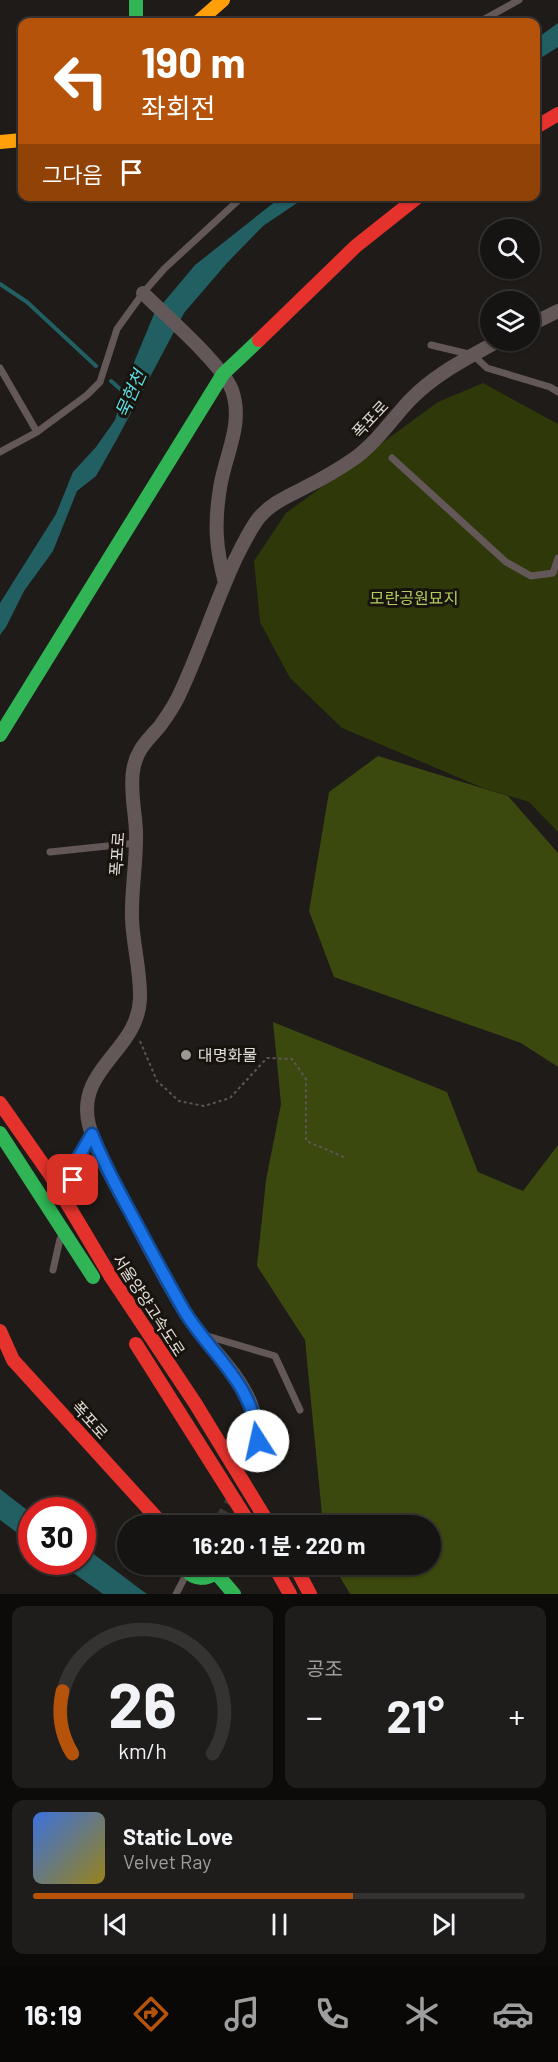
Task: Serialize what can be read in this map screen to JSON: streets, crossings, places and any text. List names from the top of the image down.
{
  "streets": {
    "main road": ["폭포로", "서울양양고속도로"]
  },
  "water": ["묵현천"],
  "parks": ["모란공원묘지"],
  "places": ["대명화물"],
  "page": {
    "turn": ["190 m", "좌회전"],
    "then": "그다음",
    "limit": "30",
    "trip": "16:20 · 1 분 · 220 m",
    "tile": "공조",
    "heat": ["−", "21°", "+"],
    "song": ["Static Love", "Velvet Ray"],
    "tabs": "16:19",
    "gauge": ["26", "km/h"]
  }
}
